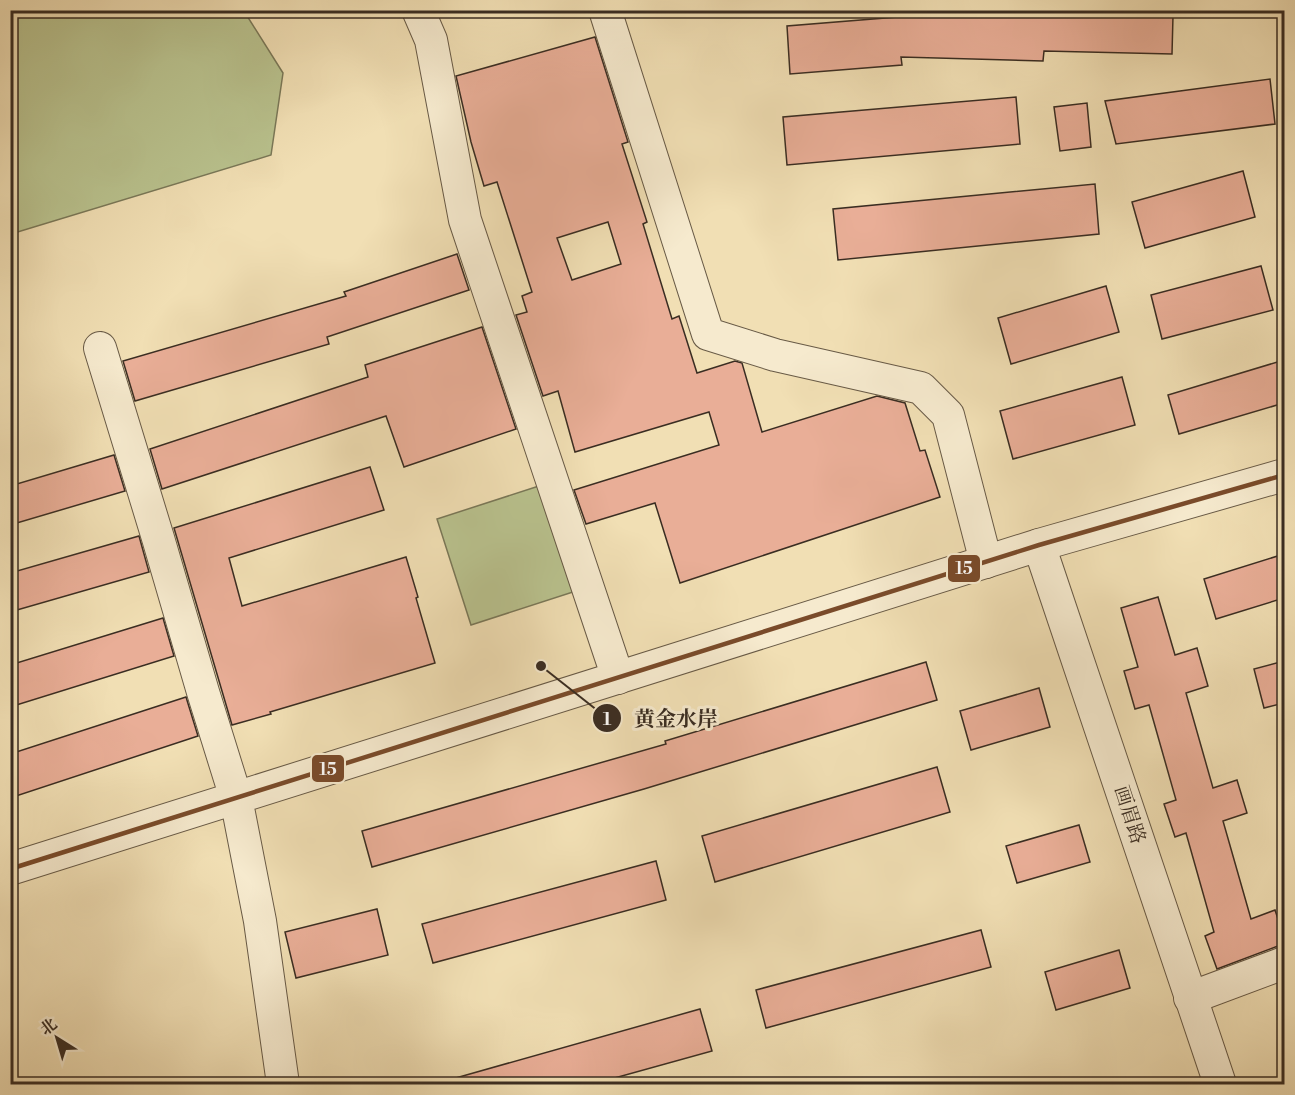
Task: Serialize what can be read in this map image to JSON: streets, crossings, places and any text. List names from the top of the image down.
{
  "streets": {
    "street": ["画眉路"]
  },
  "places": ["黄金水岸"],
  "lines": ["transit line 15"],
  "north": "top left"
}
